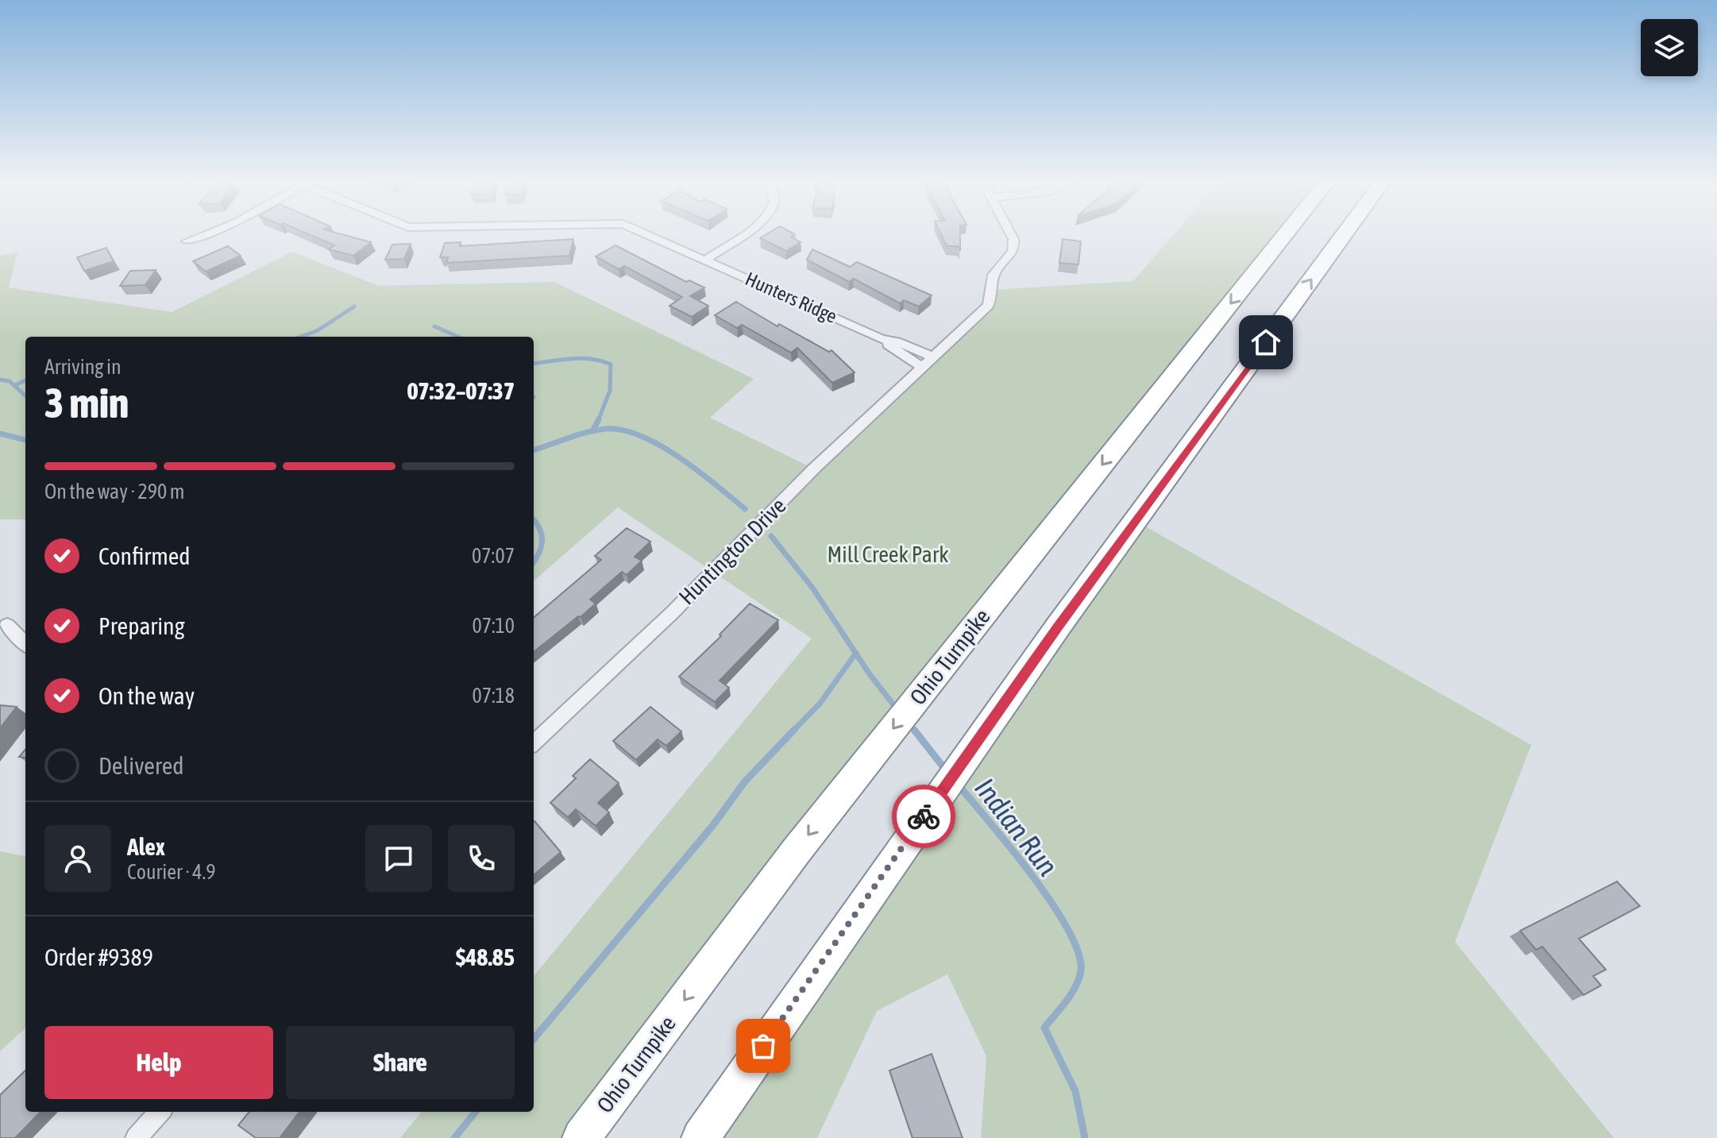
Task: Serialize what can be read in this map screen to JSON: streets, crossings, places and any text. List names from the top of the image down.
{
  "streets": {
    "highway": ["Ohio Turnpike"],
    "street": ["Hunters Ridge", "Huntington Drive"]
  },
  "crossings": [
    ["Hunters Ridge", "Huntington Drive"]
  ],
  "water": ["Indian Run"],
  "parks": ["Mill Creek Park"],
  "page": {
    "heading": ["3 min", "Arriving in", "07:32–07:37"],
    "panel": [
      "Alex",
      "Courier · 4.9",
      "Order #9389",
      "$48.85"
    ],
    "bar": "On the way · 290 m",
    "list": [
      ["Confirmed", "07:07"],
      ["Preparing", "07:10"],
      ["On the way", "07:18"],
      "Delivered"
    ],
    "buttons": ["Help", "Share"]
  }
}
